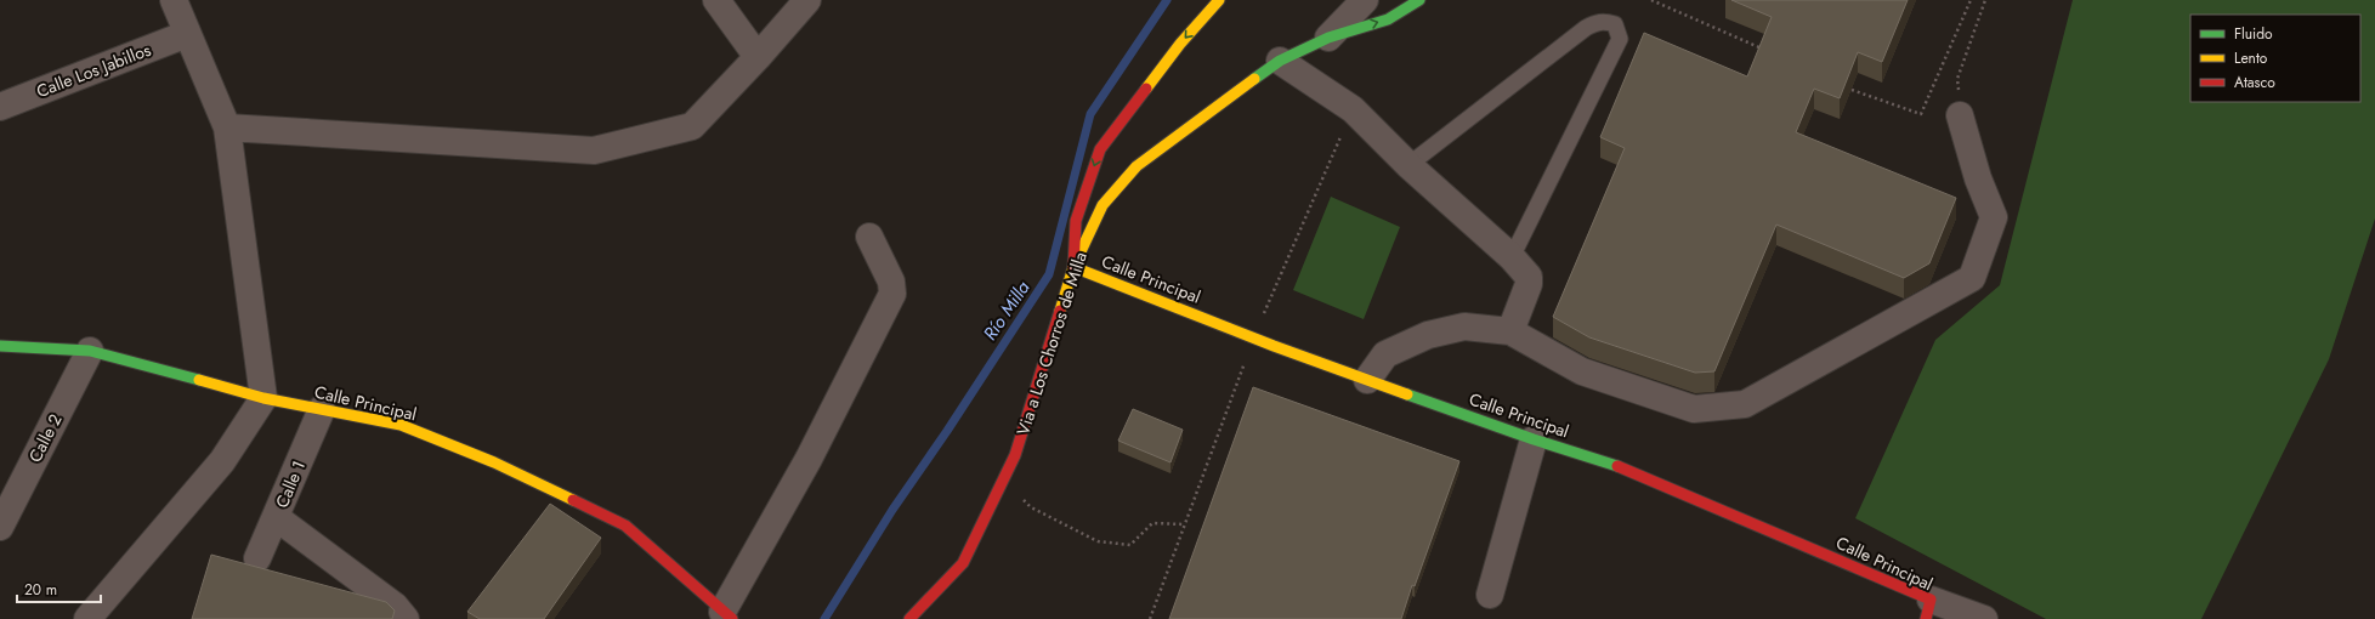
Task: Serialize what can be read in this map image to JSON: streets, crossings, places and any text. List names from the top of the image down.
{
  "streets": {
    "main road": ["Calle Principal", "Via a Los Chorros de Milla"],
    "street": ["Calle Los Jabillos", "Calle 2", "Calle 1"]
  },
  "crossings": [
    ["Calle Principal", "Via a Los Chorros de Milla"],
    ["Calle Principal", "Calle 2"],
    ["Calle Principal", "Calle 1"]
  ],
  "water": ["Río Milla"],
  "legend": ["Fluido", "Lento", "Atasco"],
  "scale_bar": "20 m"
}
